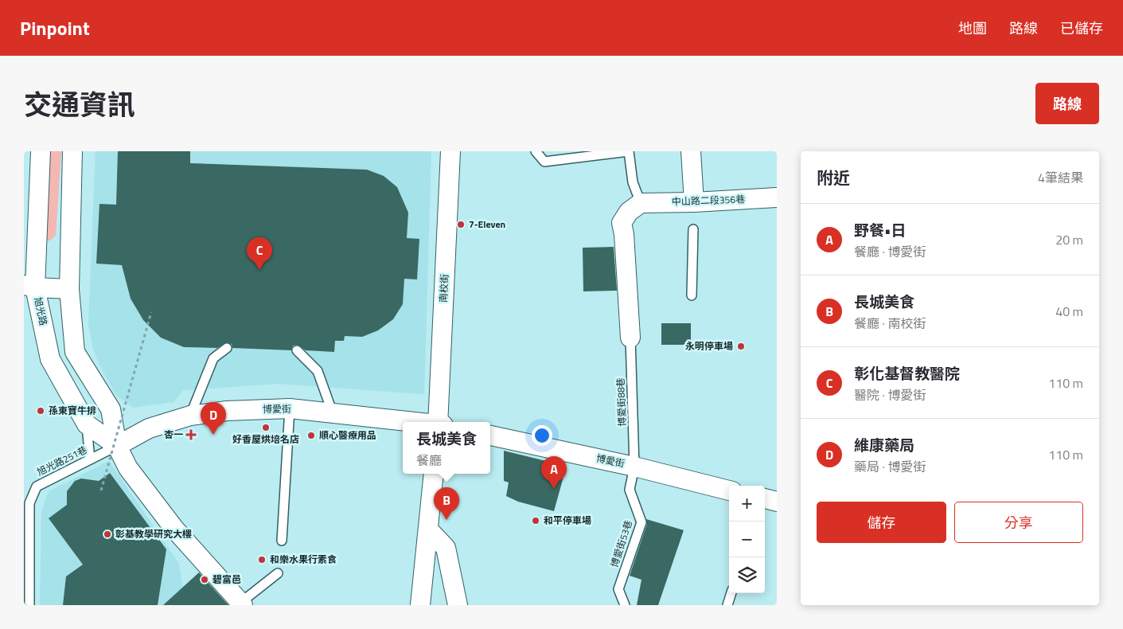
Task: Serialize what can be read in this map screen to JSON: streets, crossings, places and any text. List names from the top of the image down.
{
  "streets": {
    "street": [
      "中山路二段356巷",
      "南校街",
      "旭光路",
      "博愛街"
    ],
    "lane": ["博愛街88巷", "旭光路251巷", "博愛街53巷"]
  },
  "crossings": [
    ["旭光路", "博愛街"],
    ["旭光路", "旭光路251巷"],
    ["博愛街88巷", "博愛街"],
    ["博愛街88巷", "博愛街53巷"],
    ["博愛街", "旭光路251巷"],
    ["博愛街", "博愛街53巷"]
  ],
  "places": {
    "other": [
      "7-Eleven",
      "永明停車場",
      "孫東寶牛排",
      "好香屋烘培名店",
      "順心醫療用品",
      "和平停車場",
      "彰基教學研究大樓",
      "和樂水果行素食",
      "碧富邑"
    ],
    "health": ["杏一"]
  },
  "page": {
    "header": "Pinpoint",
    "nav": ["地圖", "路線", "已儲存"],
    "title": "交通資訊",
    "buttons": [
      "路線",
      ["儲存", "分享"]
    ],
    "heading": ["附近", "4筆結果"],
    "list": [
      {
        "mark": "A",
        "name": "野餐•日",
        "note": "餐廳 · 博愛街",
        "value": "20 m"
      },
      {
        "mark": "B",
        "name": "長城美食",
        "note": "餐廳 · 南校街",
        "value": "40 m"
      },
      {
        "mark": "C",
        "name": "彰化基督教醫院",
        "note": "醫院 · 博愛街",
        "value": "110 m"
      },
      {
        "mark": "D",
        "name": "維康藥局",
        "note": "藥局 · 博愛街",
        "value": "110 m"
      }
    ],
    "pins": [
      "C",
      "D",
      "A",
      "B"
    ],
    "popup": ["長城美食", "餐廳"],
    "map_buttons": ["+", "−"]
  }
}
